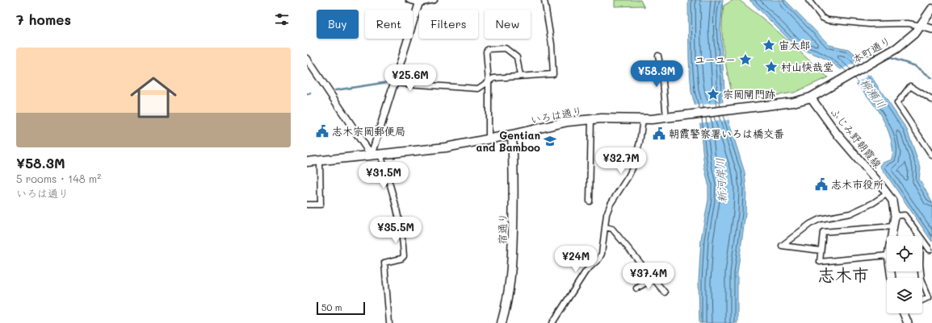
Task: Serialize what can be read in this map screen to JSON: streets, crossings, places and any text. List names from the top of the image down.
{
  "streets": {
    "main road": [
      "本町通り",
      "いろは通り",
      "ふじみ野朝霞線",
      "宿通り"
    ]
  },
  "crossings": [
    ["本町通り", "いろは通り"],
    ["本町通り", "ふじみ野朝霞線"],
    ["いろは通り", "ふじみ野朝霞線"],
    ["いろは通り", "宿通り"]
  ],
  "districts": ["志木市"],
  "water": ["柳瀬川", "新河岸川"],
  "places": {
    "place": [
      "宙太郎",
      "ユーユー",
      "村山快哉堂",
      "宗岡閘門跡"
    ],
    "public building": ["志木宗岡郵便局", "朝霞警察署いろは橋交番", "志木市役所"],
    "school or university": ["Gentian and Bamboo"]
  },
  "scale_bar": "50 m",
  "page": {
    "heading": "7 homes",
    "chip": [
      "Buy",
      "Rent",
      "Filters",
      "New"
    ],
    "list": [
      {
        "name": "¥58.3M",
        "note": "5 rooms · 148 m² · いろは通り"
      }
    ],
    "price": [
      "¥58.3M",
      "¥25.6M",
      "¥32.7M",
      "¥31.5M",
      "¥35.5M",
      "¥24M",
      "¥37.4M"
    ],
    "scale": "50 m"
  }
}
